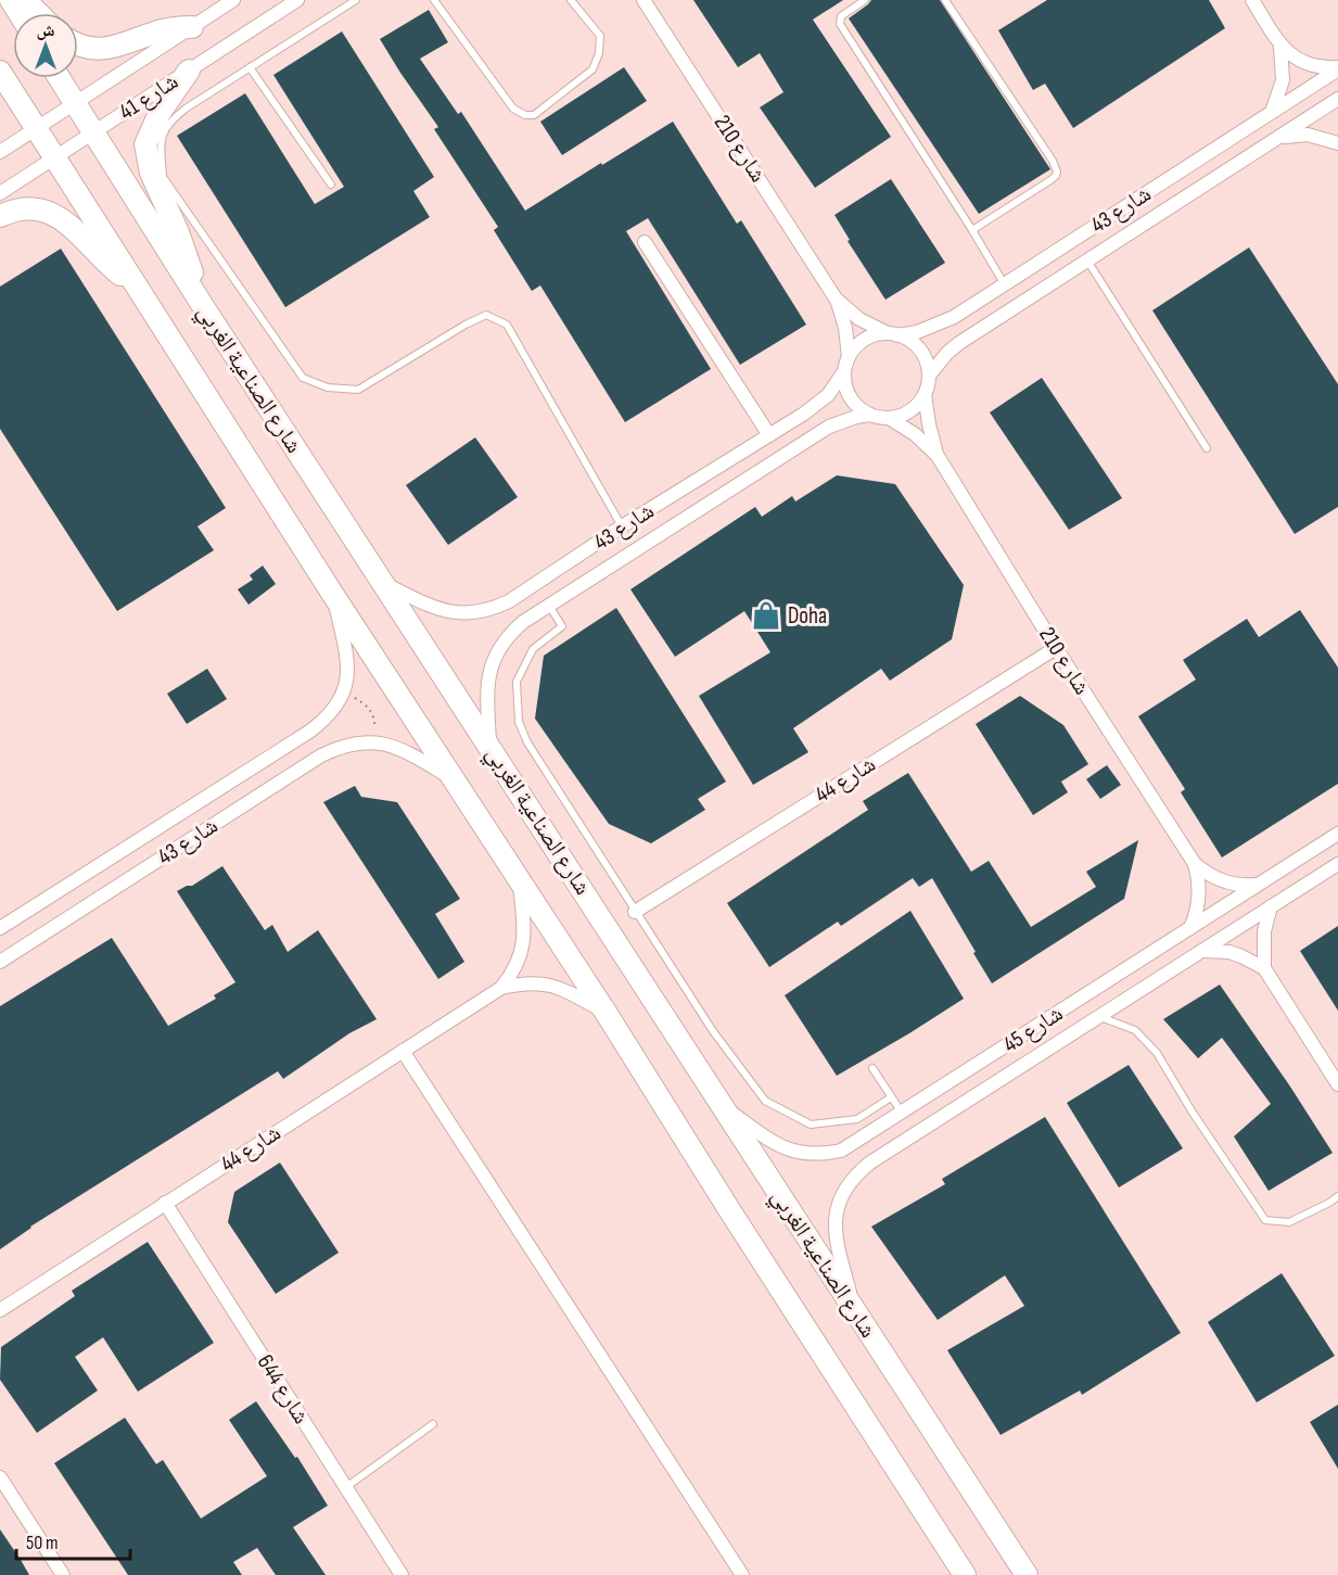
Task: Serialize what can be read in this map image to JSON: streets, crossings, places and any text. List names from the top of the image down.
{
  "streets": {
    "main road": ["شارع الصناعية الغربي"],
    "street": [
      "شارع 41",
      "شارع 210",
      "شارع 43",
      "شارع 44",
      "شارع 45",
      "شارع 644"
    ]
  },
  "crossings": [
    ["شارع 41", "شارع الصناعية الغربي"],
    ["شارع 210", "شارع 43"],
    ["شارع 210", "شارع 44"],
    ["شارع 210", "شارع 45"],
    ["شارع 43", "شارع الصناعية الغربي"],
    ["شارع الصناعية الغربي", "شارع 44"],
    ["شارع الصناعية الغربي", "شارع 45"],
    ["شارع 44", "شارع 644"]
  ],
  "places": {
    "shop": ["Doha"]
  },
  "scale_bar": "50 m",
  "north": "top"
}
